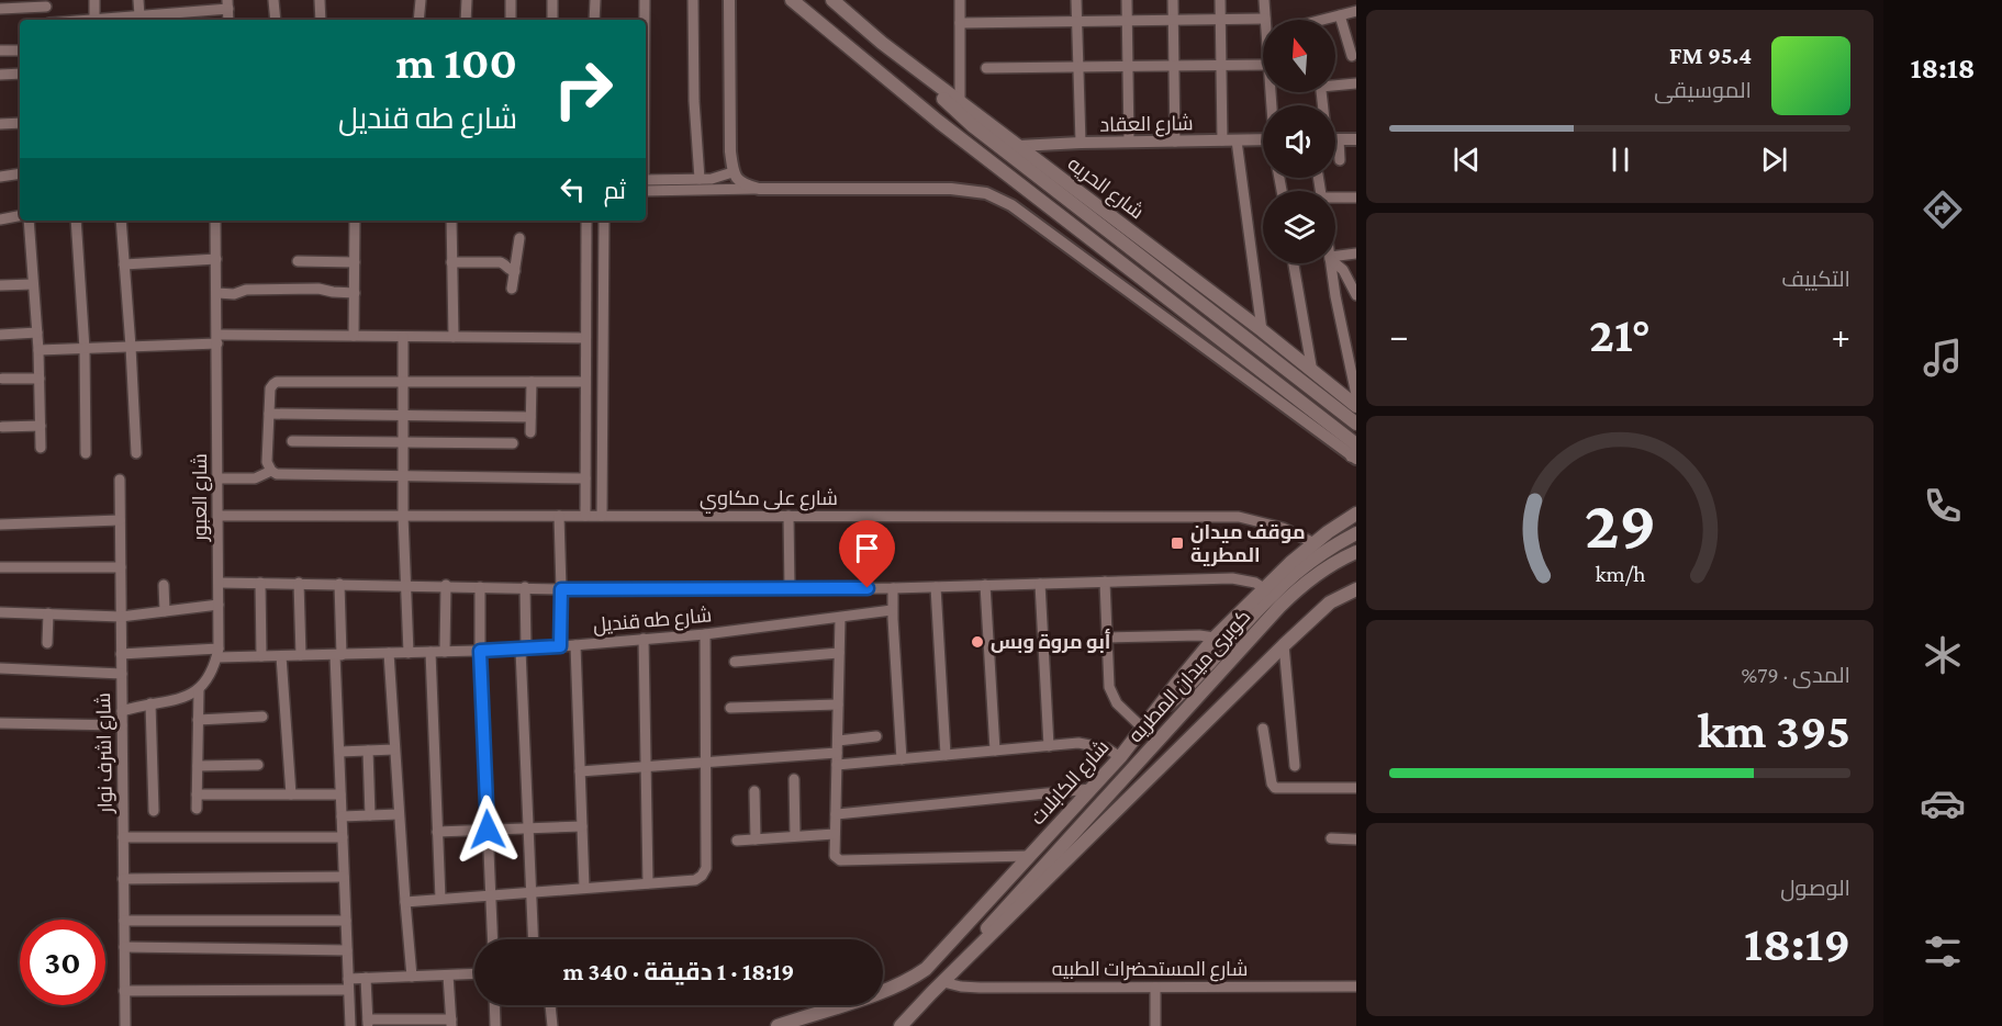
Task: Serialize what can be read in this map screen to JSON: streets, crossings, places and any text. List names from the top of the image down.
{
  "streets": {
    "main road": ["شارع الحريه", "كوبرى ميدان المطريه", "شارع الكابلات"],
    "street": [
      "شارع العقاد",
      "شارع العبور",
      "شارع على مكاوي",
      "شارع طه قنديل",
      "شارع اشرف نوار",
      "شارع المستحضرات الطبيه"
    ]
  },
  "crossings": [
    ["شارع العقاد", "شارع الحريه"],
    ["شارع العبور", "شارع على مكاوي"],
    ["شارع العبور", "شارع طه قنديل"],
    ["شارع على مكاوي", "شارع الكابلات"],
    ["شارع طه قنديل", "شارع اشرف نوار"],
    ["كوبرى ميدان المطريه", "شارع الكابلات"]
  ],
  "places": {
    "transit": ["موقف ميدان المطرية"],
    "other": ["أبو مروة وبس"]
  },
  "north": "top",
  "page": {
    "tabs": "18:18",
    "turn": ["100 m", "شارع طه قنديل"],
    "song": ["95.4 FM", "الموسيقى"],
    "then": "ثم",
    "tile": [
      "التكييف",
      ["المدى · 79%", "395 km"],
      ["الوصول", "18:19"]
    ],
    "heat": ["−", "21°", "+"],
    "limit": "30",
    "trip": "18:19 · 1 دقيقة · 340 m",
    "gauge": ["29", "km/h"]
  }
}
